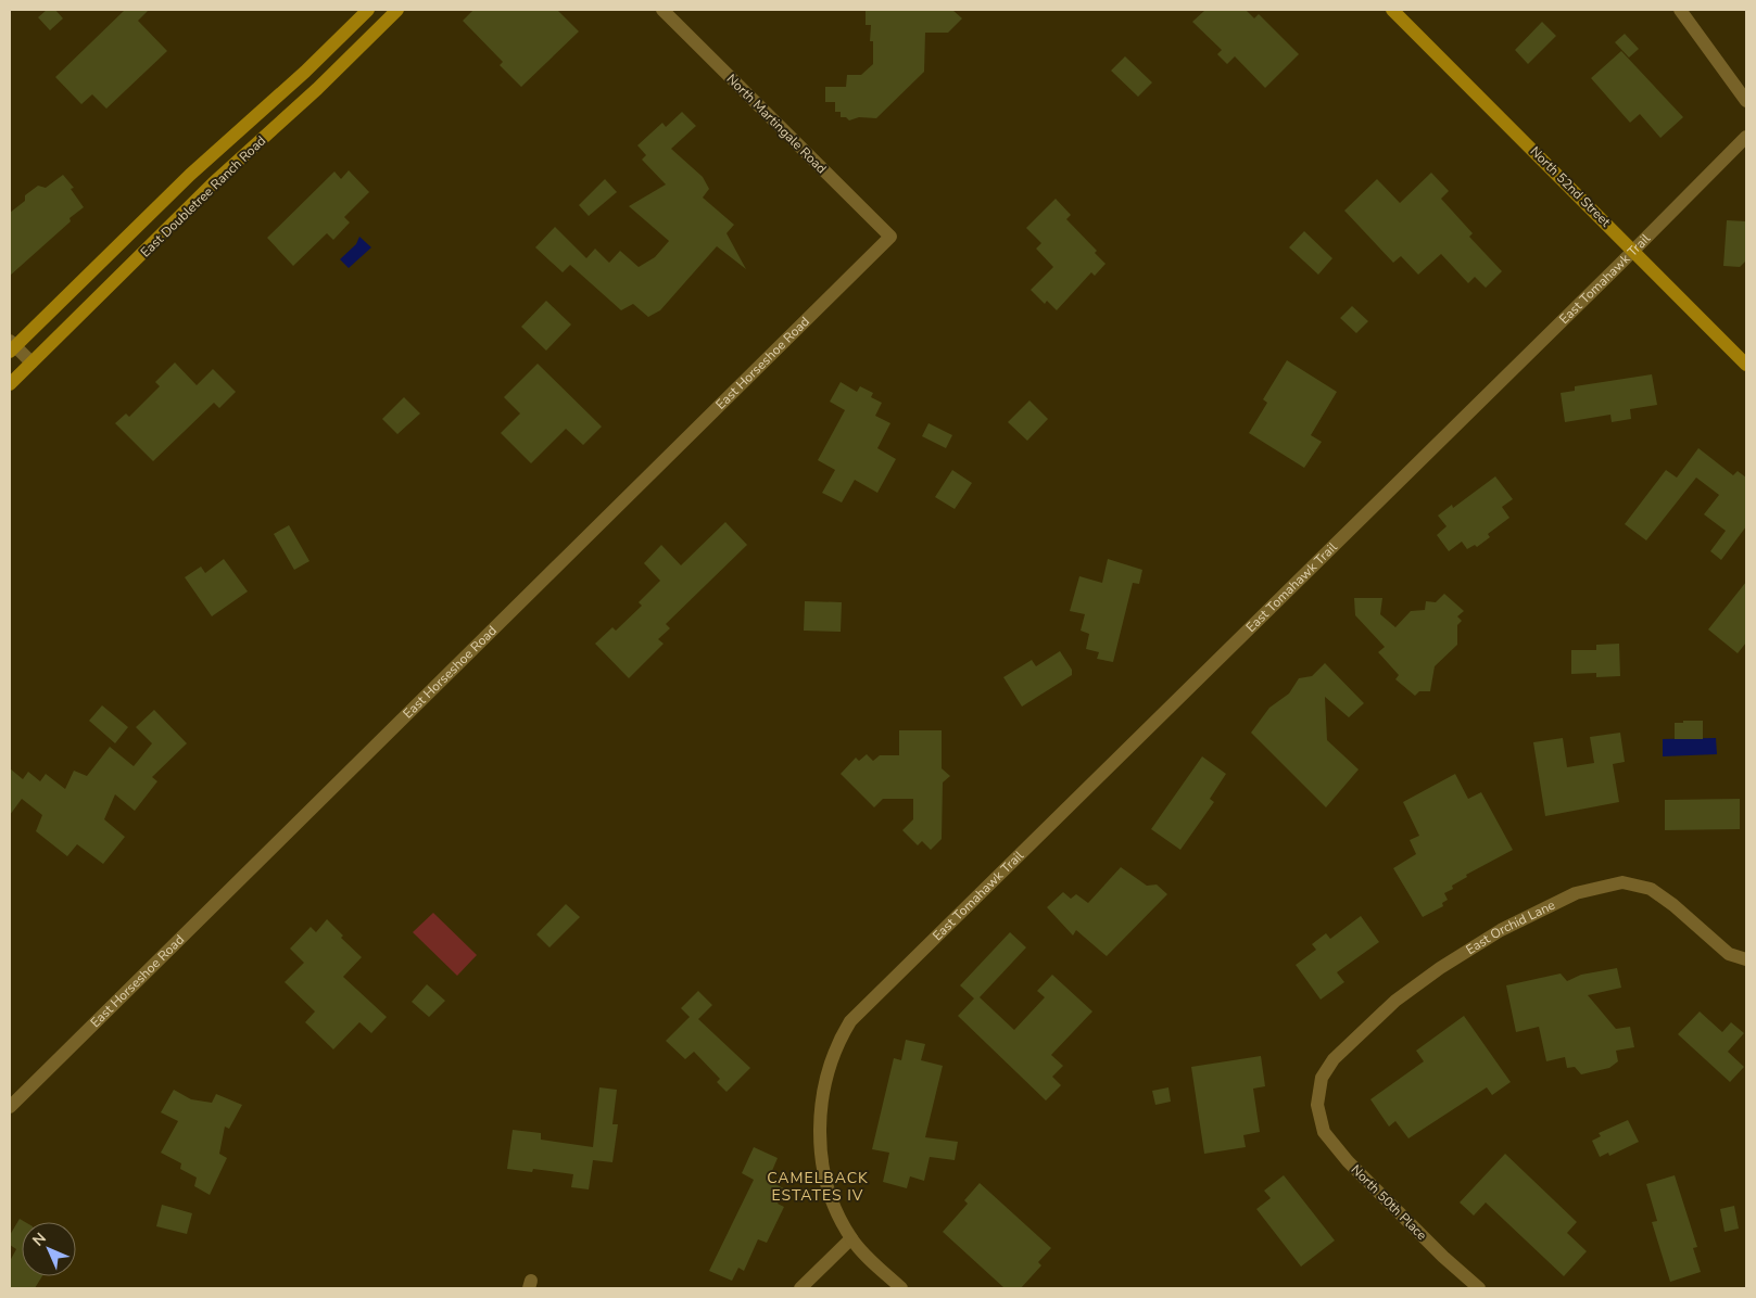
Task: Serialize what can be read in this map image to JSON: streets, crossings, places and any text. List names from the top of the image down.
{
  "streets": {
    "main road": ["North 52nd Street", "East Doubletree Ranch Road"],
    "street": [
      "North Martingale Road",
      "East Tomahawk Trail",
      "East Horseshoe Road",
      "East Orchid Lane",
      "North 50th Place"
    ]
  },
  "crossings": [
    ["North Martingale Road", "East Horseshoe Road"],
    ["North 52nd Street", "East Tomahawk Trail"],
    ["East Orchid Lane", "North 50th Place"]
  ],
  "districts": ["CAMELBACK ESTATES IV"],
  "north": "top left"
}
